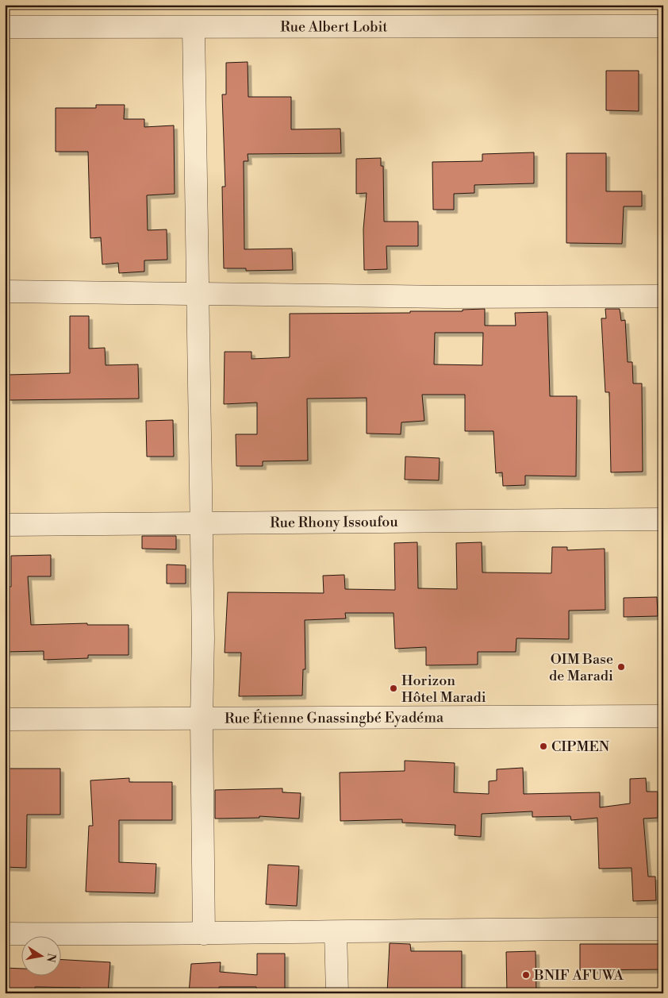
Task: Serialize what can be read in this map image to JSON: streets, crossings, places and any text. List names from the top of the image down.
{
  "streets": {
    "street": ["Rue Albert Lobit", "Rue Rhony Issoufou", "Rue Étienne Gnassingbé Eyadéma"]
  },
  "places": [
    "OIM Base de Maradi",
    "Horizon Hôtel Maradi",
    "CIPMEN",
    "BNIF AFUWA"
  ],
  "north": "right"
}
